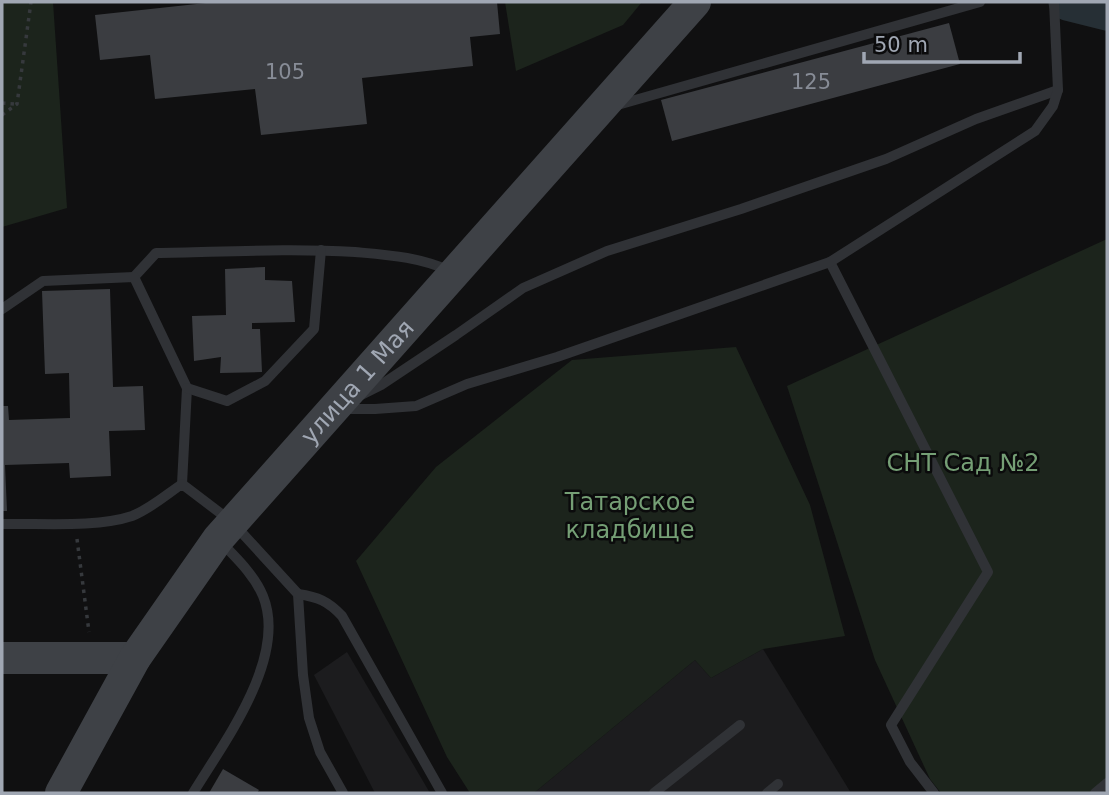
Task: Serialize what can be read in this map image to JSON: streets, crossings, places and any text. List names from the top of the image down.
{
  "streets": {
    "main road": ["улица 1 Мая"]
  },
  "parks": ["СНТ Сад №2", "Татарское кладбище"],
  "house_numbers": ["105", "125"],
  "scale_bar": "50 m"
}
